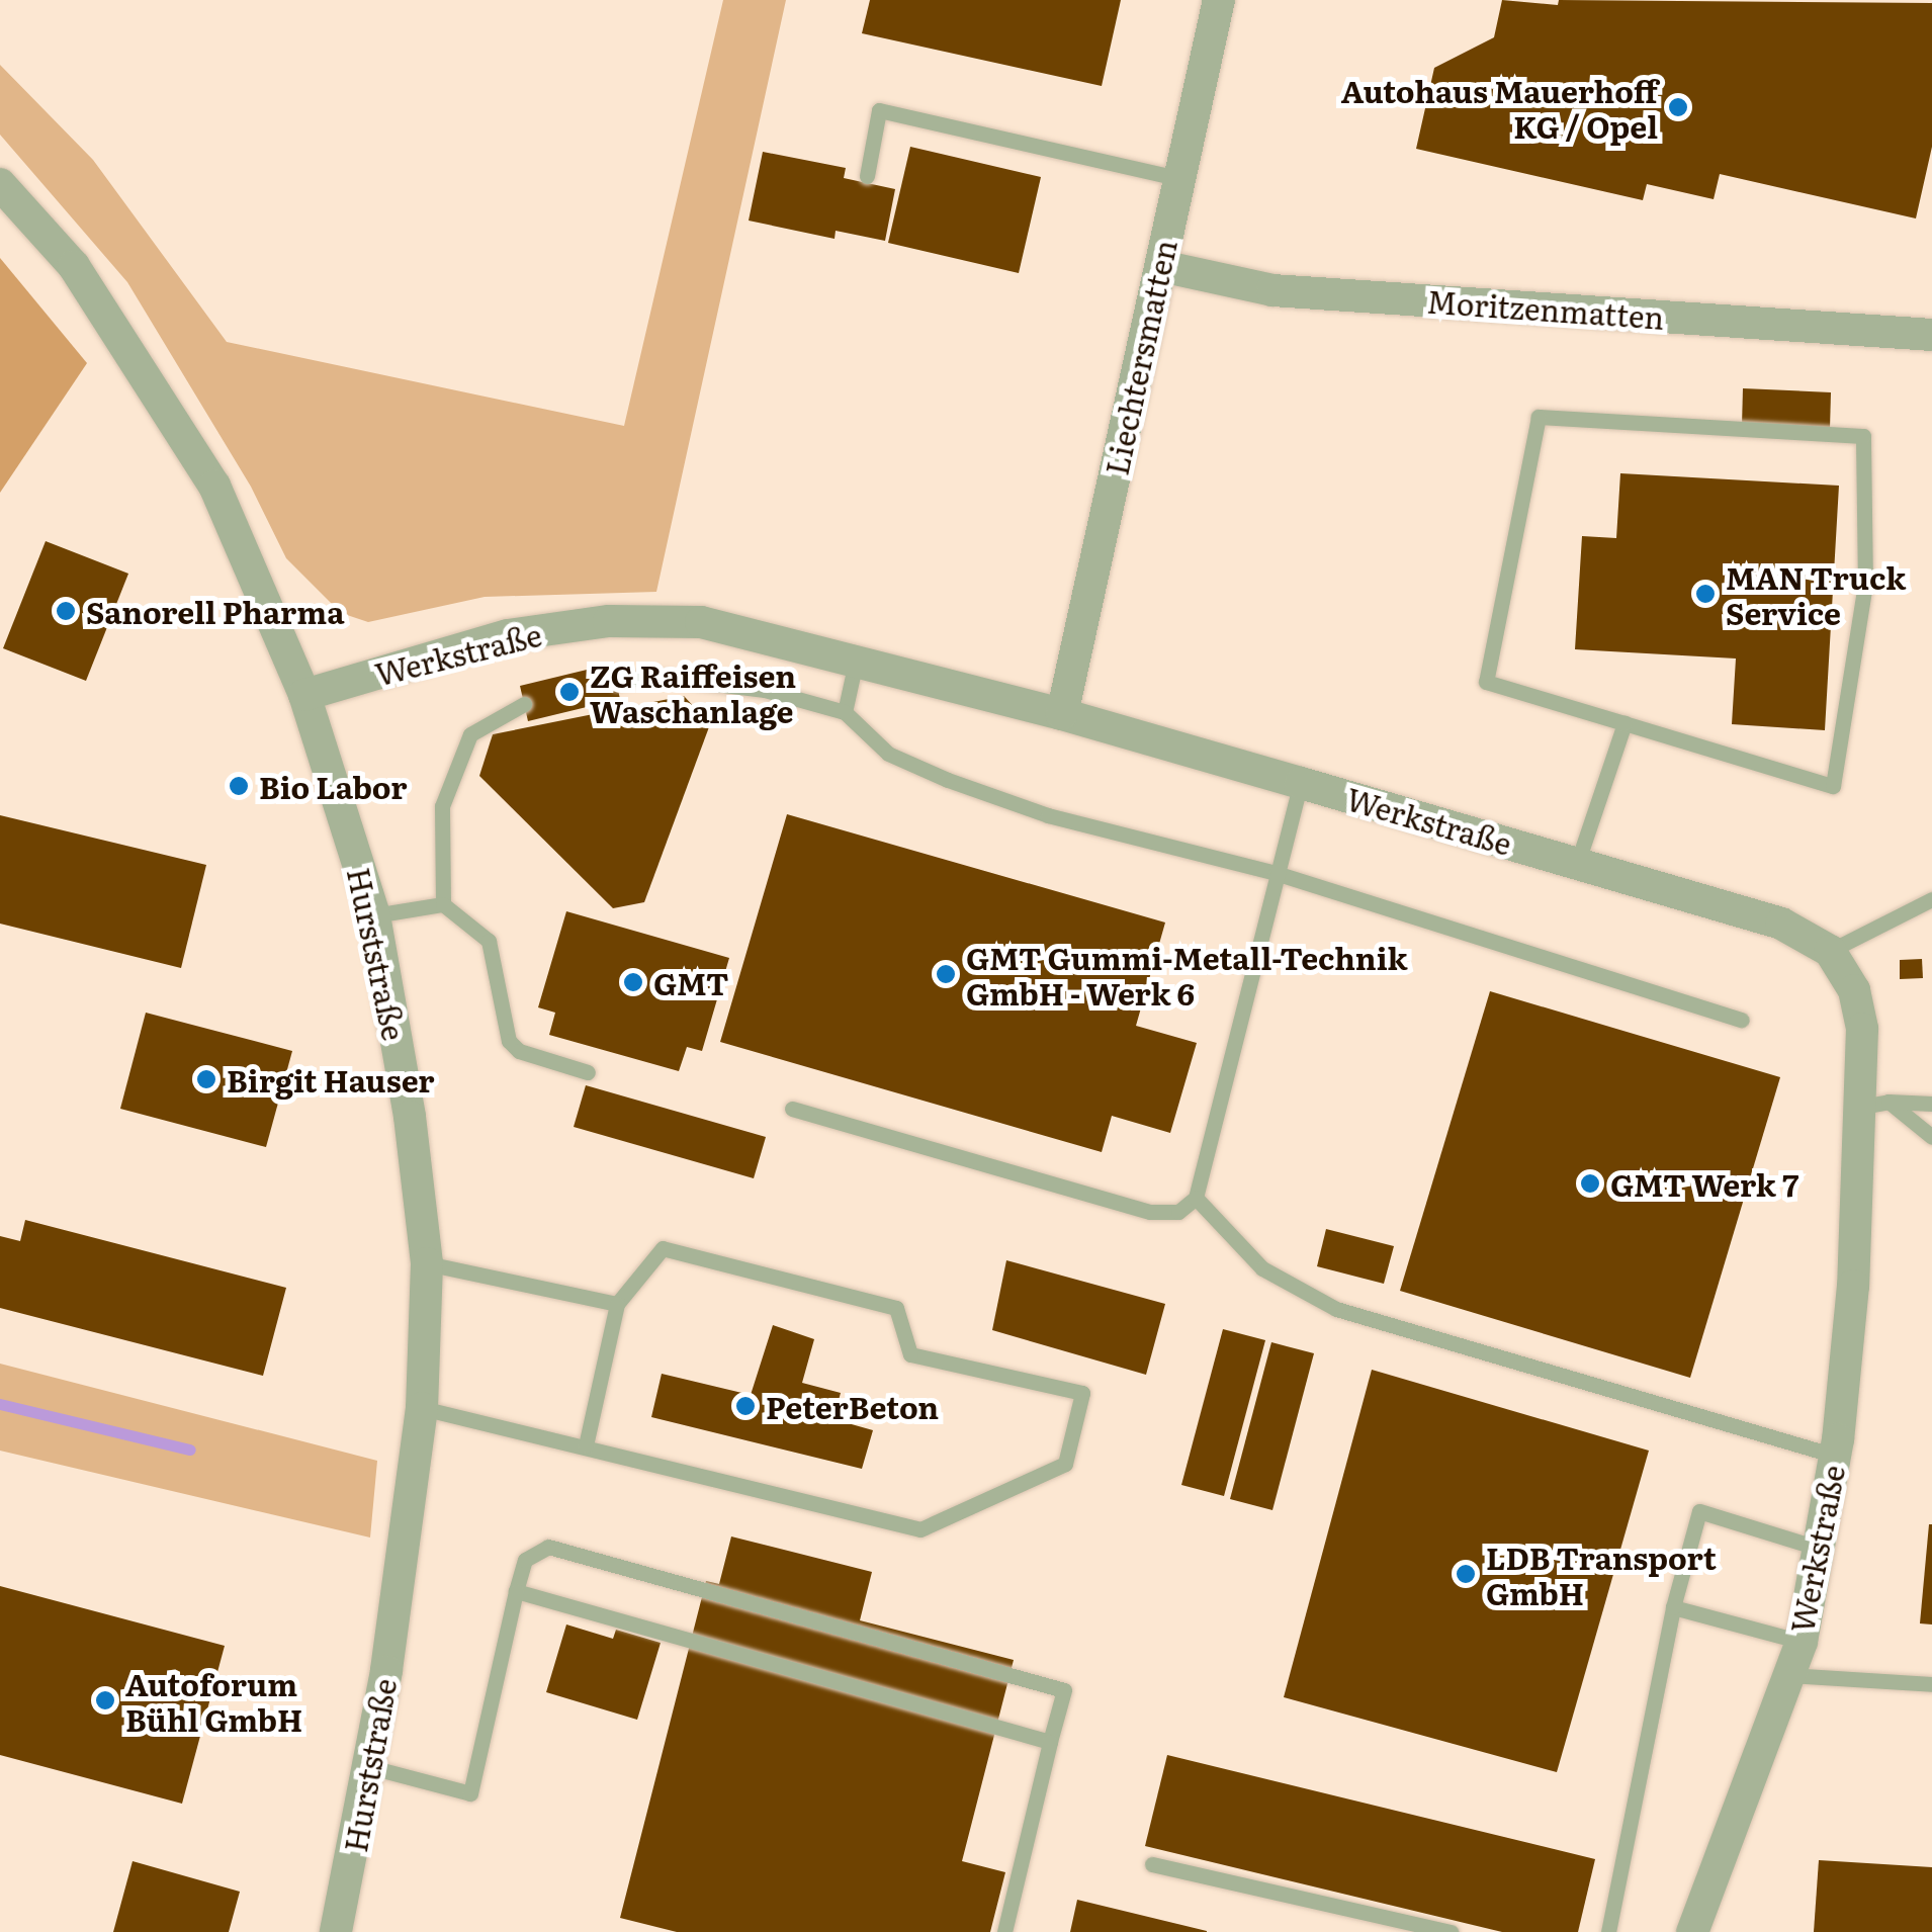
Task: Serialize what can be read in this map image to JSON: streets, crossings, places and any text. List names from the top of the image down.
{
  "streets": {
    "street": [
      "Moritzenmatten",
      "Liechtersmatten",
      "Werkstraße",
      "Hurststraße"
    ]
  },
  "crossings": [
    ["Moritzenmatten", "Liechtersmatten"],
    ["Liechtersmatten", "Werkstraße"],
    ["Werkstraße", "Hurststraße"]
  ],
  "places": [
    "Autohaus Mauerhoff KG / Opel",
    "MAN Truck Service",
    "Sanorell Pharma",
    "ZG Raiffeisen Waschanlage",
    "Bio Labor",
    "GMT Gummi-Metall-Technik GmbH - Werk 6",
    "GMT",
    "Birgit Hauser",
    "GMT Werk 7",
    "PeterBeton",
    "LDB Transport GmbH",
    "Autoforum Bühl GmbH"
  ]
}
